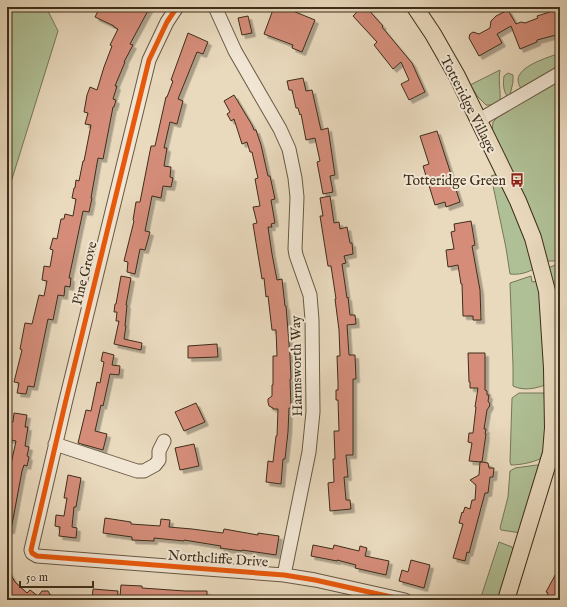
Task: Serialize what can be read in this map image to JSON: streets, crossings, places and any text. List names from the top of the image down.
{
  "streets": {
    "main road": ["Totteridge Village"],
    "street": ["Pine Grove", "Harmsworth Way", "Northcliffe Drive"]
  },
  "crossings": [
    ["Pine Grove", "Northcliffe Drive"],
    ["Harmsworth Way", "Northcliffe Drive"]
  ],
  "places": {
    "bus stop": ["Totteridge Green"]
  },
  "scale_bar": "50 m"
}
